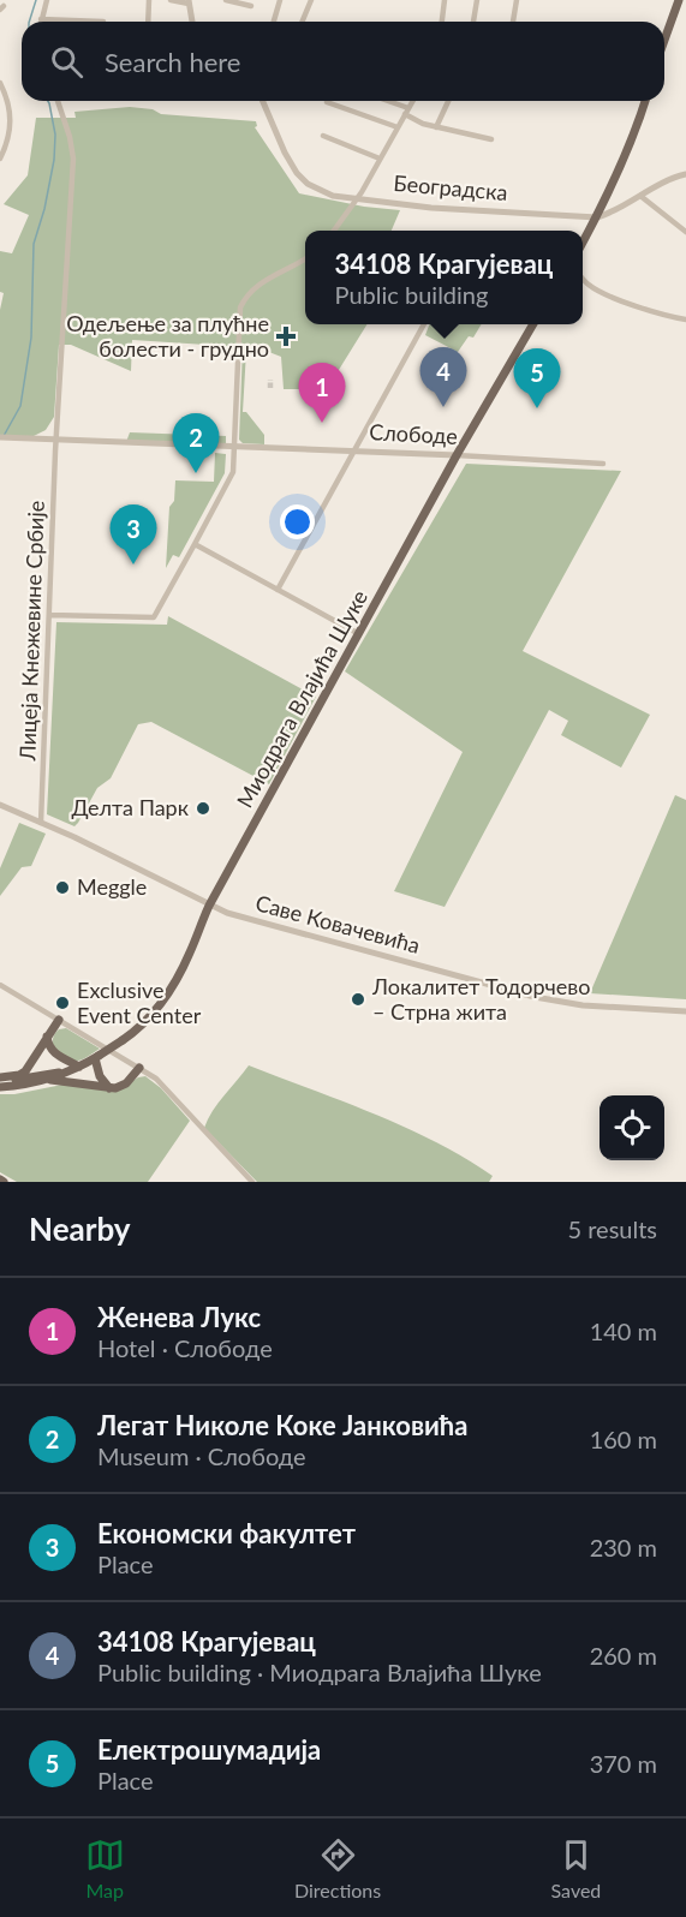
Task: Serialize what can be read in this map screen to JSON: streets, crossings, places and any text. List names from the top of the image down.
{
  "streets": {
    "main road": ["Миодрага Влајића Шуке"],
    "street": [
      "Београдска",
      "Слободе",
      "Лицеја Кнежевине Србије",
      "Саве Ковачевића"
    ]
  },
  "crossings": [
    ["Слободе", "Лицеја Кнежевине Србије"],
    ["Слободе", "Миодрага Влајића Шуке"],
    ["Лицеја Кнежевине Србије", "Саве Ковачевића"],
    ["Миодрага Влајића Шуке", "Саве Ковачевића"]
  ],
  "places": {
    "health": ["Одељење за плућне болести - грудно"],
    "other": [
      "Делта Парк",
      "Meggle",
      "Локалитет Тодорчево – Стрна жита",
      "Exclusive Event Center"
    ]
  },
  "page": {
    "search": "Search here",
    "popup": ["34108 Крагујевац", "Public building"],
    "pins": [
      "4",
      "5",
      "1",
      "2",
      "3"
    ],
    "heading": ["Nearby", "5 results"],
    "list": [
      {
        "mark": "1",
        "name": "Женева Лукс",
        "note": "Hotel · Слободе",
        "value": "140 m"
      },
      {
        "mark": "2",
        "name": "Легат Николе Коке Јанковића",
        "note": "Museum · Слободе",
        "value": "160 m"
      },
      {
        "mark": "3",
        "name": "Економски факултет",
        "note": "Place",
        "value": "230 m"
      },
      {
        "mark": "4",
        "name": "34108 Крагујевац",
        "note": "Public building · Миодрага Влајића Шуке",
        "value": "260 m"
      },
      {
        "mark": "5",
        "name": "Електрошумадија",
        "note": "Place",
        "value": "370 m"
      }
    ],
    "nav": ["Map", "Directions", "Saved"]
  }
}
